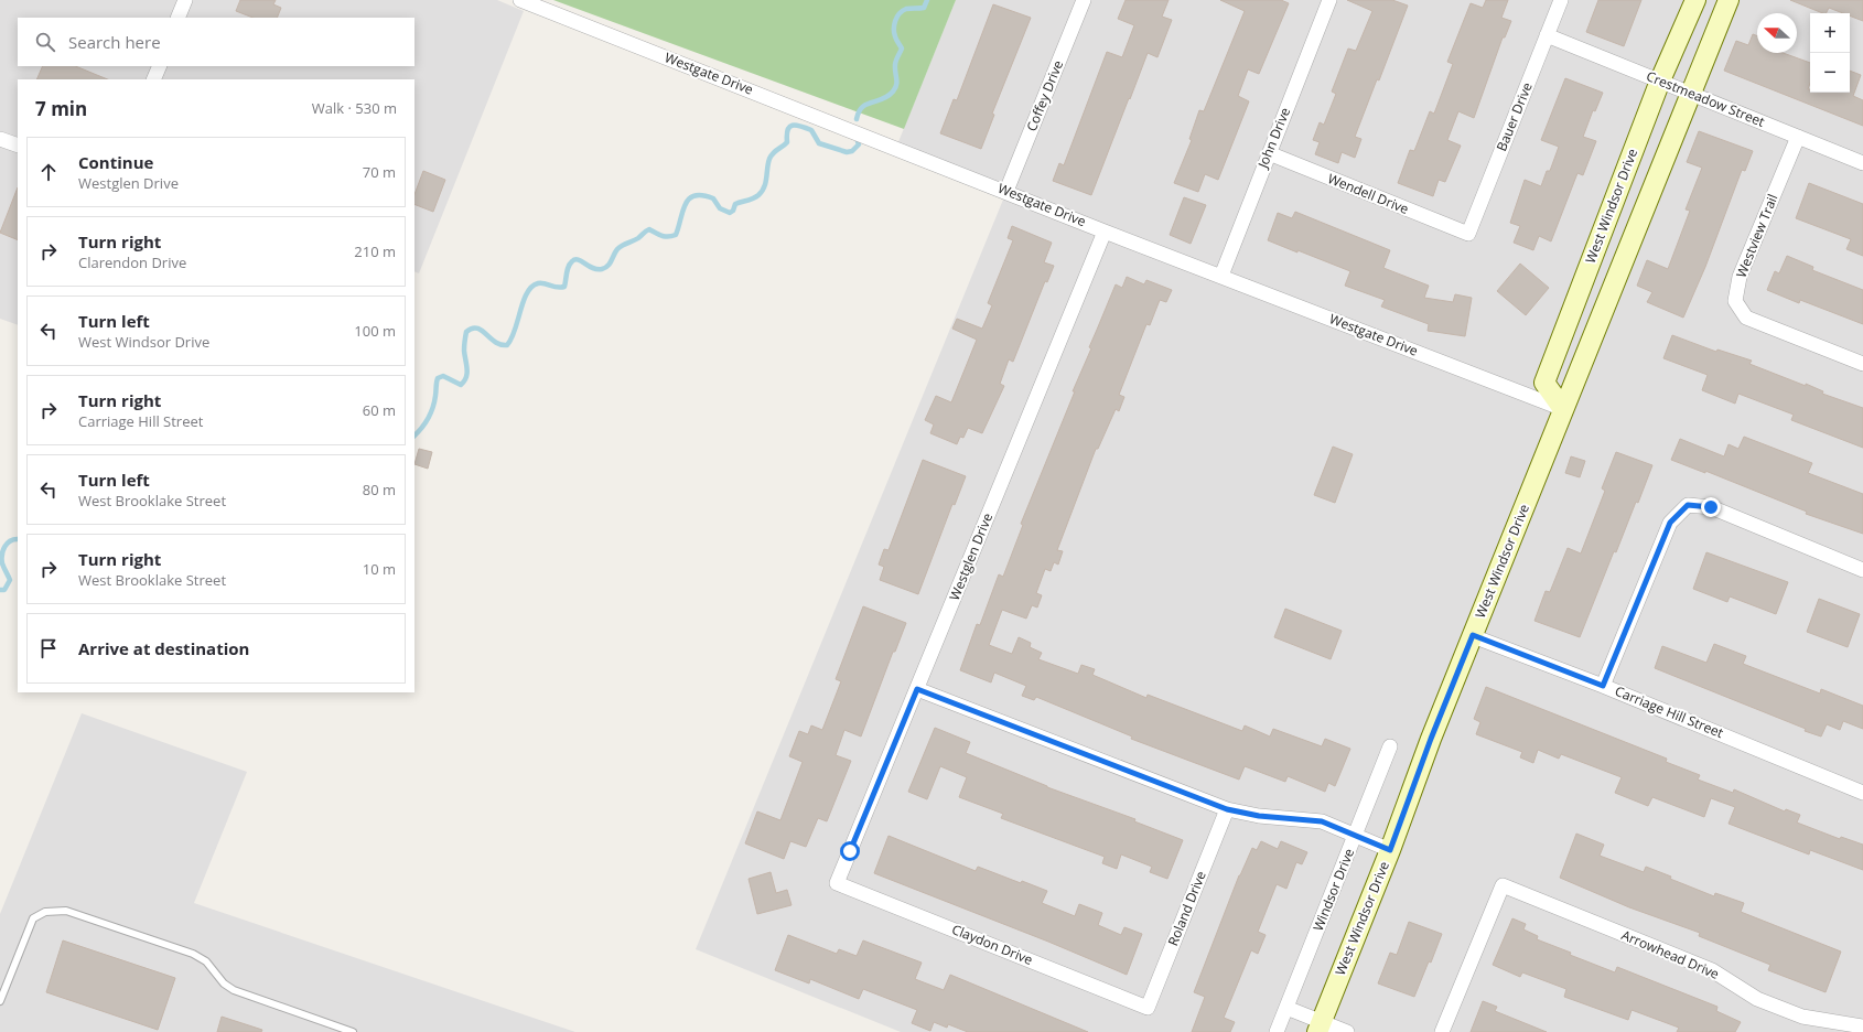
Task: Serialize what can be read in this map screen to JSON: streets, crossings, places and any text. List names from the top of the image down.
{
  "streets": {
    "street": [
      "Westgate Drive",
      "Coffey Drive",
      "Crestmeadow Street",
      "Bauer Drive",
      "John Drive",
      "Wendell Drive",
      "West Windsor Drive",
      "Westview Trail",
      "Westglen Drive",
      "Carriage Hill Street",
      "Windsor Drive",
      "Roland Drive",
      "Claydon Drive",
      "Arrowhead Drive"
    ]
  },
  "crossings": [
    ["Westgate Drive", "Coffey Drive"],
    ["Westgate Drive", "John Drive"],
    ["Westgate Drive", "West Windsor Drive"],
    ["Westgate Drive", "Westglen Drive"],
    ["Crestmeadow Street", "Bauer Drive"],
    ["Crestmeadow Street", "West Windsor Drive"],
    ["Crestmeadow Street", "Westview Trail"],
    ["Bauer Drive", "Wendell Drive"],
    ["John Drive", "Wendell Drive"],
    ["West Windsor Drive", "Carriage Hill Street"],
    ["Westglen Drive", "Claydon Drive"],
    ["Roland Drive", "Claydon Drive"]
  ],
  "north": "left",
  "page": {
    "map_buttons": ["+", "−"],
    "search": "Search here",
    "heading": ["7 min", "Walk · 530 m"],
    "list": [
      ["Continue", "Westglen Drive", "70 m"],
      ["Turn right", "Clarendon Drive", "210 m"],
      ["Turn left", "West Windsor Drive", "100 m"],
      ["Turn right", "Carriage Hill Street", "60 m"],
      ["Turn left", "West Brooklake Street", "80 m"],
      ["Turn right", "West Brooklake Street", "10 m"],
      "Arrive at destination"
    ]
  }
}
